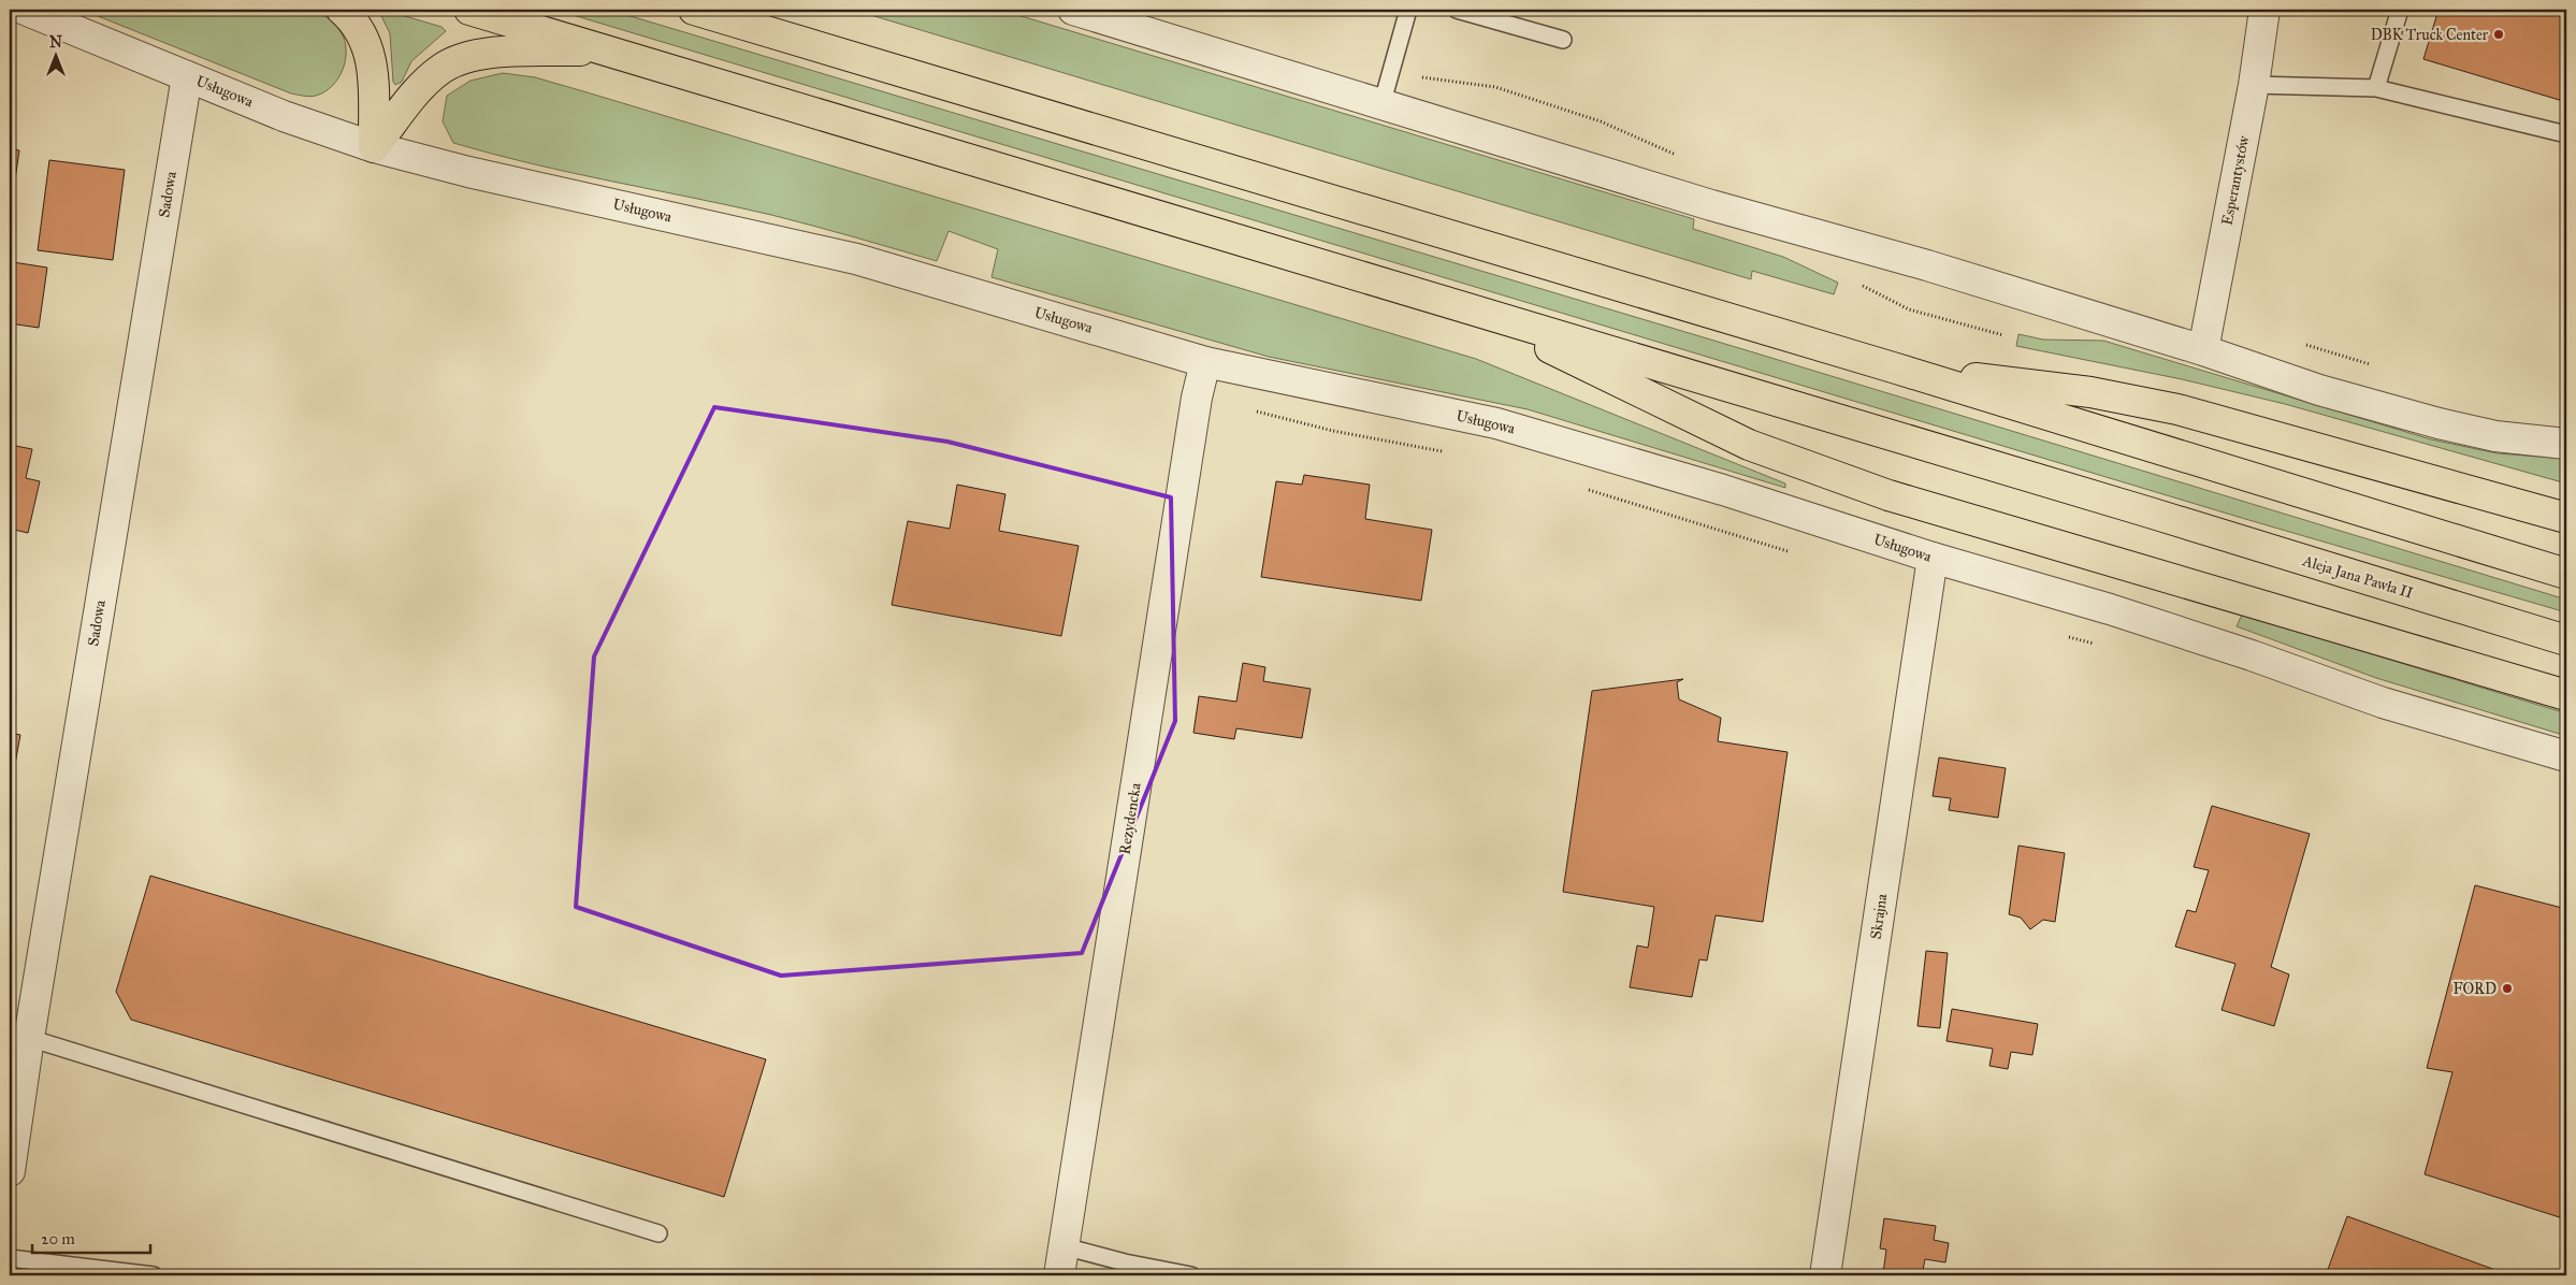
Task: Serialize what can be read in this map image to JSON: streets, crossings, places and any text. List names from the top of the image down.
{
  "streets": {
    "main road": ["Aleja Jana Pawła II"],
    "street": [
      "Usługowa",
      "Esperantystów",
      "Sadowa",
      "Rezydencka",
      "Skrajna"
    ]
  },
  "crossings": [
    ["Usługowa", "Sadowa"],
    ["Usługowa", "Rezydencka"],
    ["Usługowa", "Skrajna"]
  ],
  "places": ["DBK Truck Center", "FORD"],
  "scale_bar": "20 m",
  "north": "top"
}
